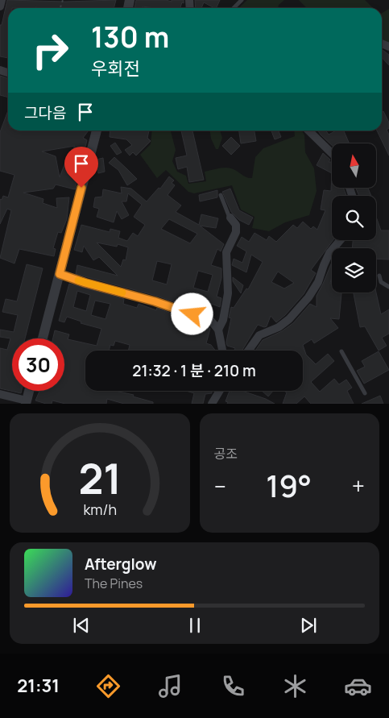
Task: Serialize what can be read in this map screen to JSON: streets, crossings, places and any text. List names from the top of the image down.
{
  "north": "top",
  "page": {
    "turn": ["130 m", "우회전"],
    "then": "그다음",
    "limit": "30",
    "trip": "21:32 · 1 분 · 210 m",
    "tile": "공조",
    "heat": ["−", "19°", "+"],
    "song": ["Afterglow", "The Pines"],
    "tabs": "21:31",
    "gauge": ["21", "km/h"]
  }
}
